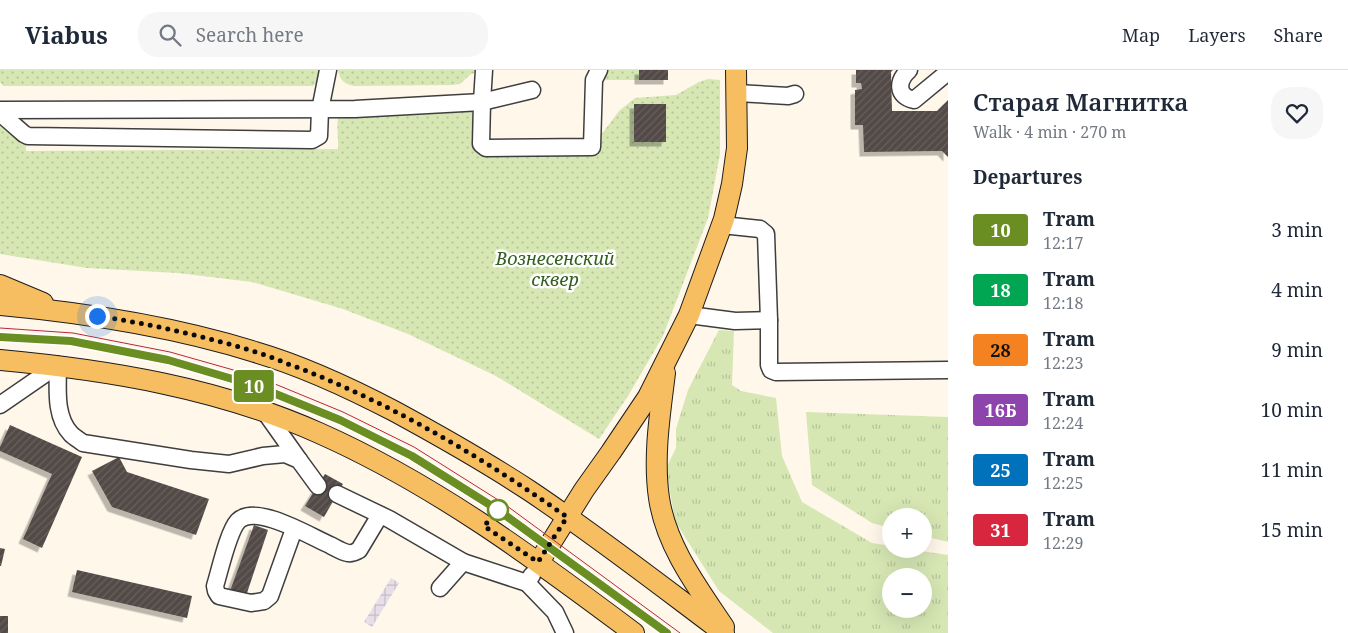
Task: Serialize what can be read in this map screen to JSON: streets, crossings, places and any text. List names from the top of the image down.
{
  "parks": ["Вознесенский cквер"],
  "lines": ["tram line 10"],
  "page": {
    "header": "Viabus",
    "search": "Search here",
    "nav": ["Map", "Layers", "Share"],
    "on_map": "10",
    "heading": [
      ["Старая Магнитка", "Walk · 4 min · 270 m"],
      "Departures"
    ],
    "list": [
      {
        "mark": "10",
        "name": "Tram",
        "note": "12:17",
        "value": "3 min"
      },
      {
        "mark": "18",
        "name": "Tram",
        "note": "12:18",
        "value": "4 min"
      },
      {
        "mark": "28",
        "name": "Tram",
        "note": "12:23",
        "value": "9 min"
      },
      {
        "mark": "16Б",
        "name": "Tram",
        "note": "12:24",
        "value": "10 min"
      },
      {
        "mark": "25",
        "name": "Tram",
        "note": "12:25",
        "value": "11 min"
      },
      {
        "mark": "31",
        "name": "Tram",
        "note": "12:29",
        "value": "15 min"
      }
    ],
    "map_buttons": ["+", "−"]
  }
}
